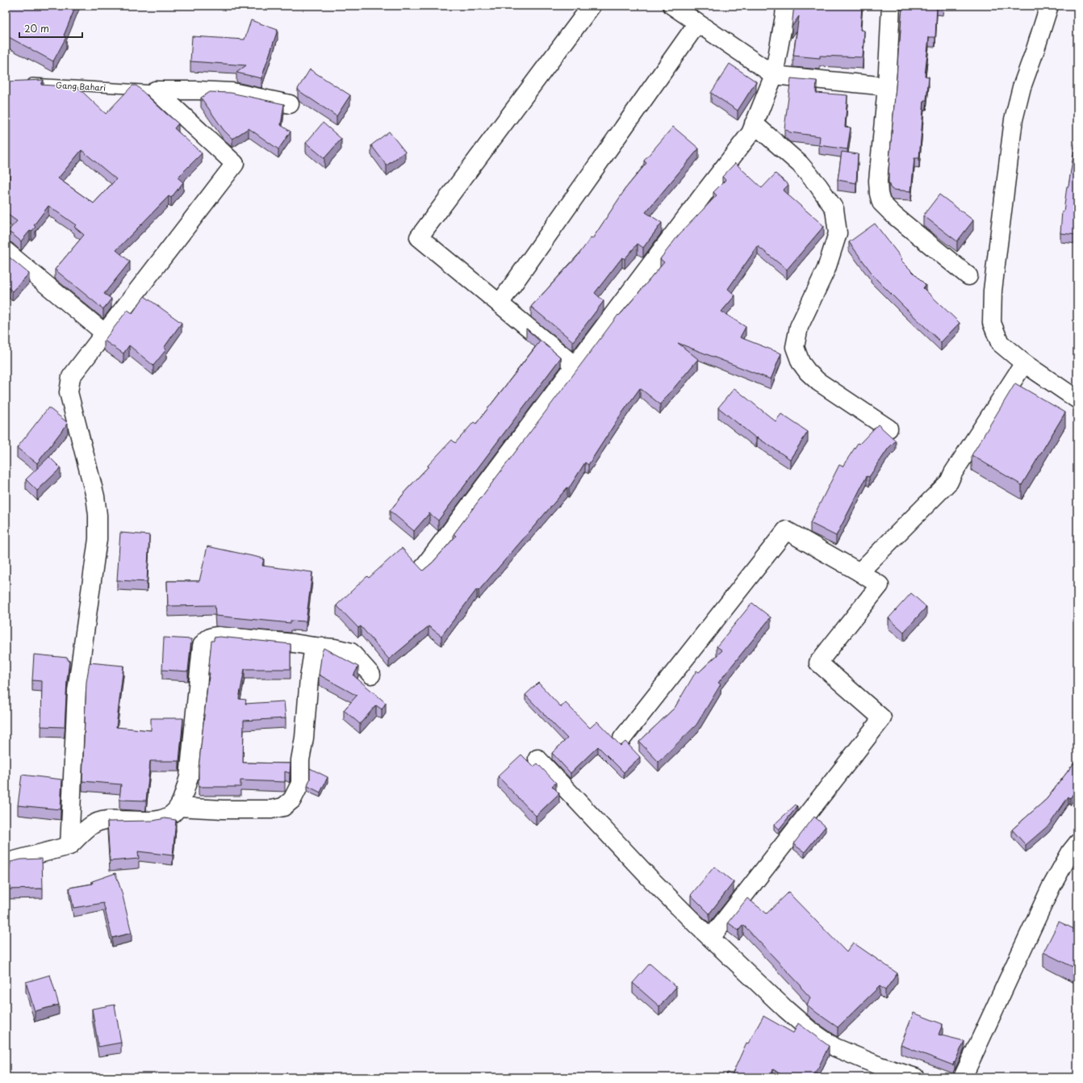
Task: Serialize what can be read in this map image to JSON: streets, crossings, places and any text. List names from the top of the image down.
{
  "streets": {
    "lane": ["Gang Bahari"]
  },
  "scale_bar": "20 m"
}
